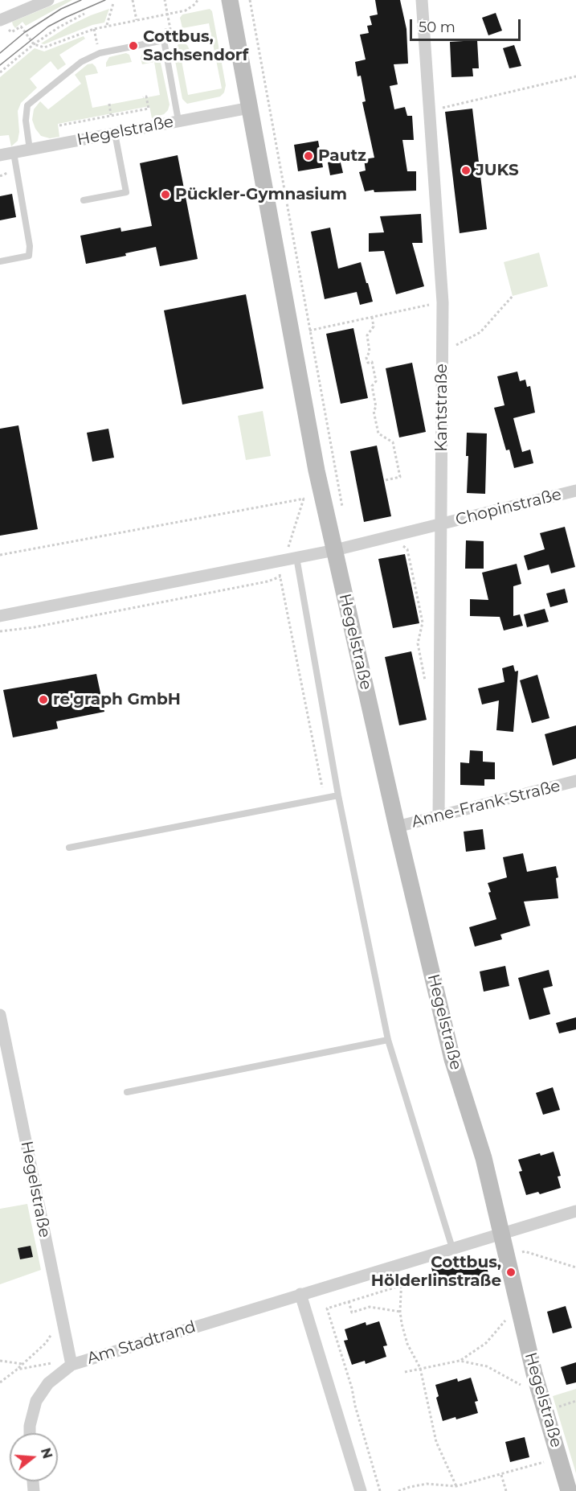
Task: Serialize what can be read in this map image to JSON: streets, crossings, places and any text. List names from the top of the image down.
{
  "streets": {
    "street": [
      "Hegelstraße",
      "Kantstraße",
      "Chopinstraße",
      "Anne-Frank-Straße",
      "Am Stadtrand"
    ]
  },
  "crossings": [
    ["Hegelstraße", "Anne-Frank-Straße"],
    ["Hegelstraße", "Am Stadtrand"],
    ["Kantstraße", "Chopinstraße"],
    ["Kantstraße", "Anne-Frank-Straße"]
  ],
  "places": [
    "Cottbus, Sachsendorf",
    "Pautz",
    "JUKS",
    "Pückler-Gymnasium",
    "re'graph GmbH",
    "Cottbus, Hölderlinstraße"
  ],
  "scale_bar": "50 m",
  "north": "right"
}
